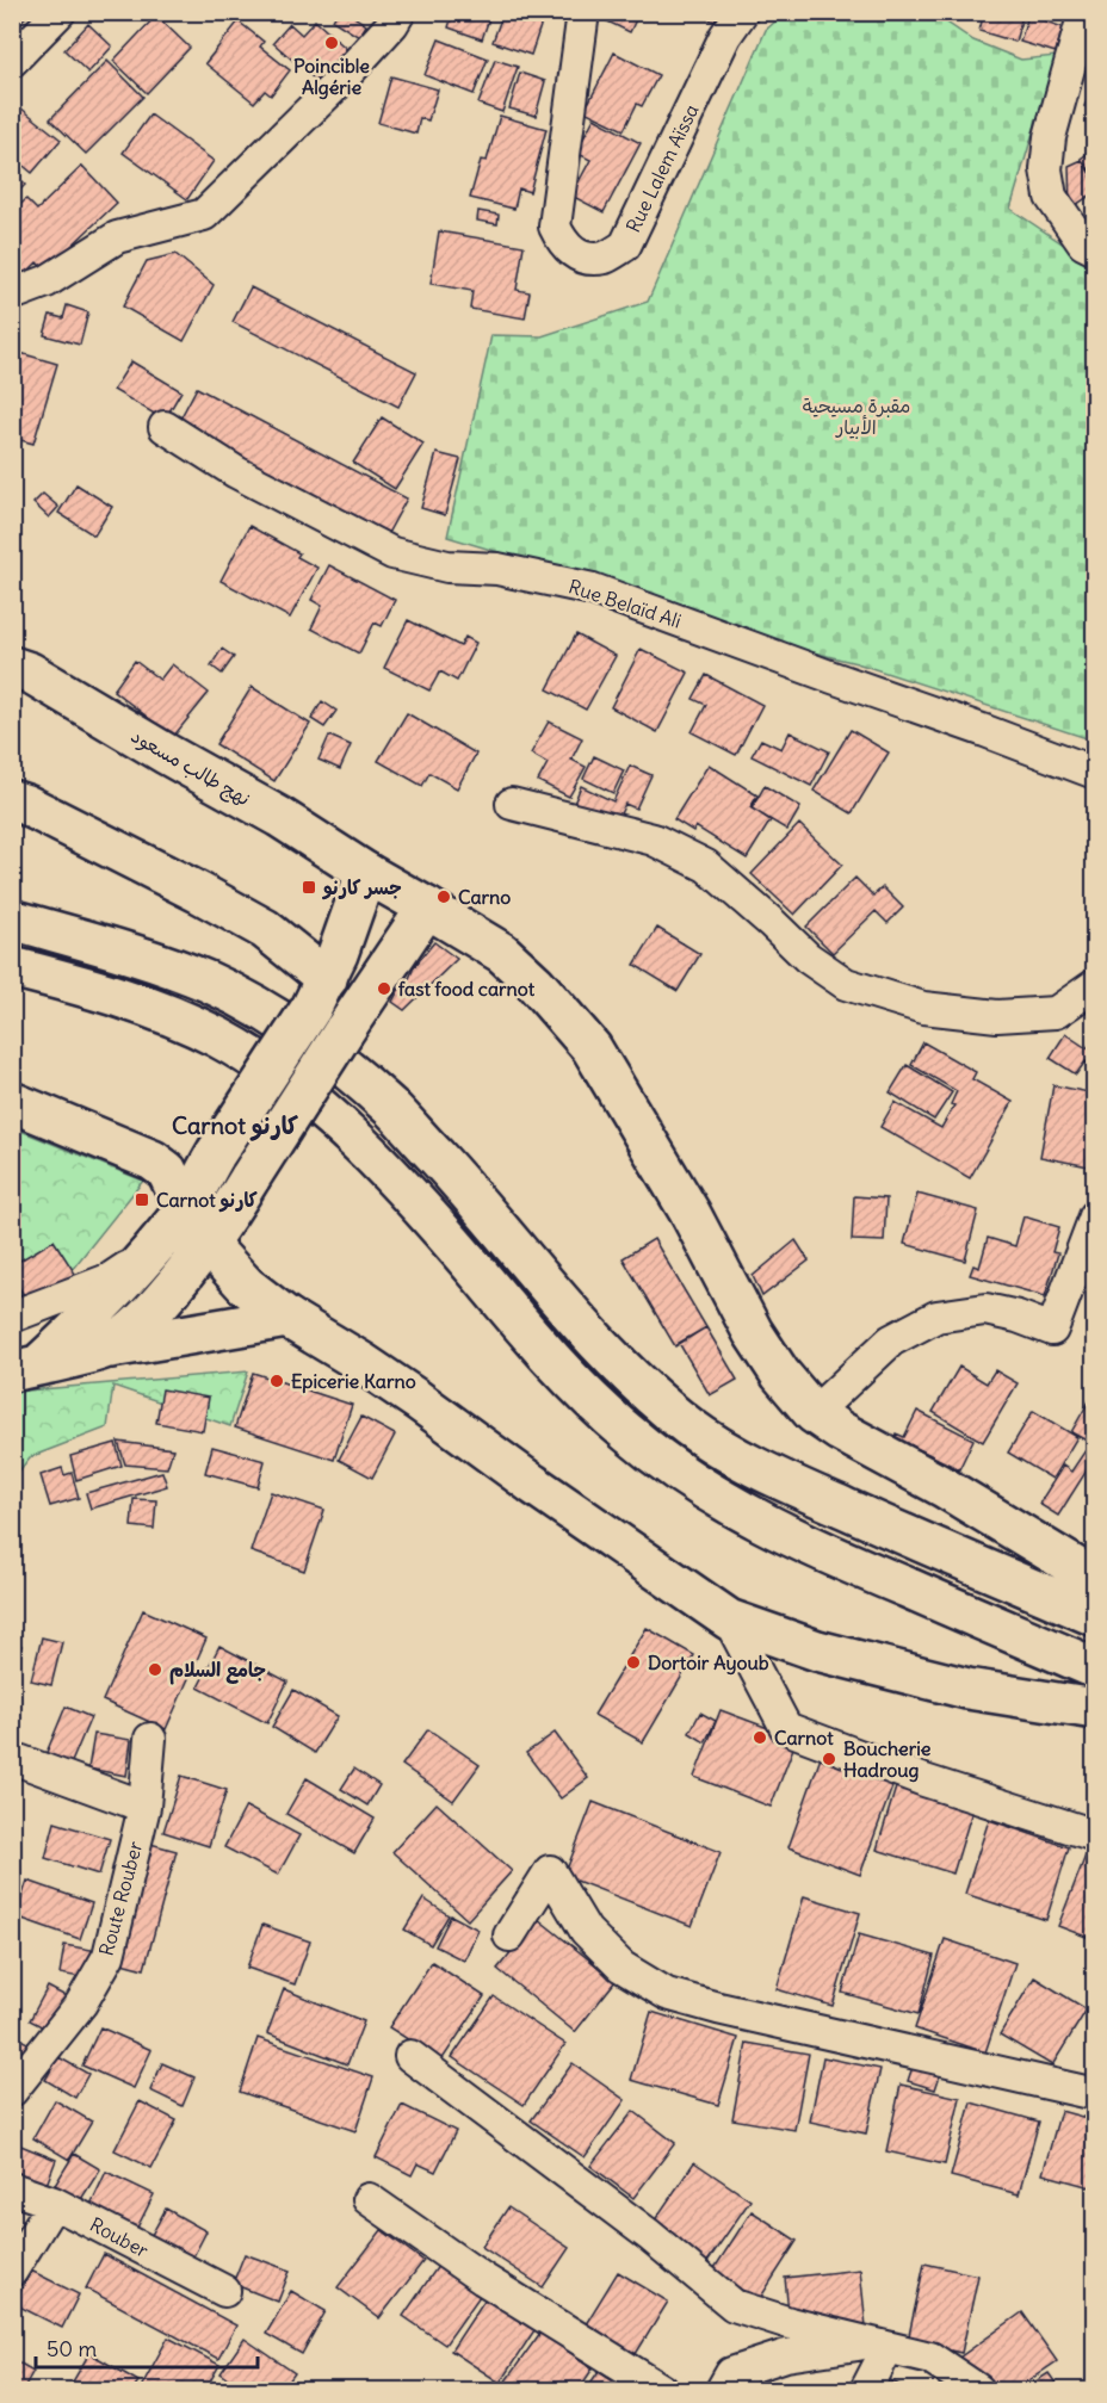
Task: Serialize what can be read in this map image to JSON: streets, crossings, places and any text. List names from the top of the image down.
{
  "streets": {
    "main road": ["نهج طالب مسعود"],
    "street": [
      "Rue Lalem Aïssa",
      "Rue Belaïd Ali",
      "Route Rouber",
      "Rouber"
    ]
  },
  "districts": ["Carnot كارنو"],
  "parks": ["مقبرة مسيحية الأبيار"],
  "places": {
    "other": [
      "Poincible Algérie",
      "Carno",
      "fast food carnot",
      "Epicerie Karno",
      "Dortoir Ayoub",
      "جامع السلام",
      "Carnot",
      "Boucherie Hadroug"
    ],
    "transit": ["جسر كارنو", "Carnot كارنو"]
  },
  "scale_bar": "50 m"
}
